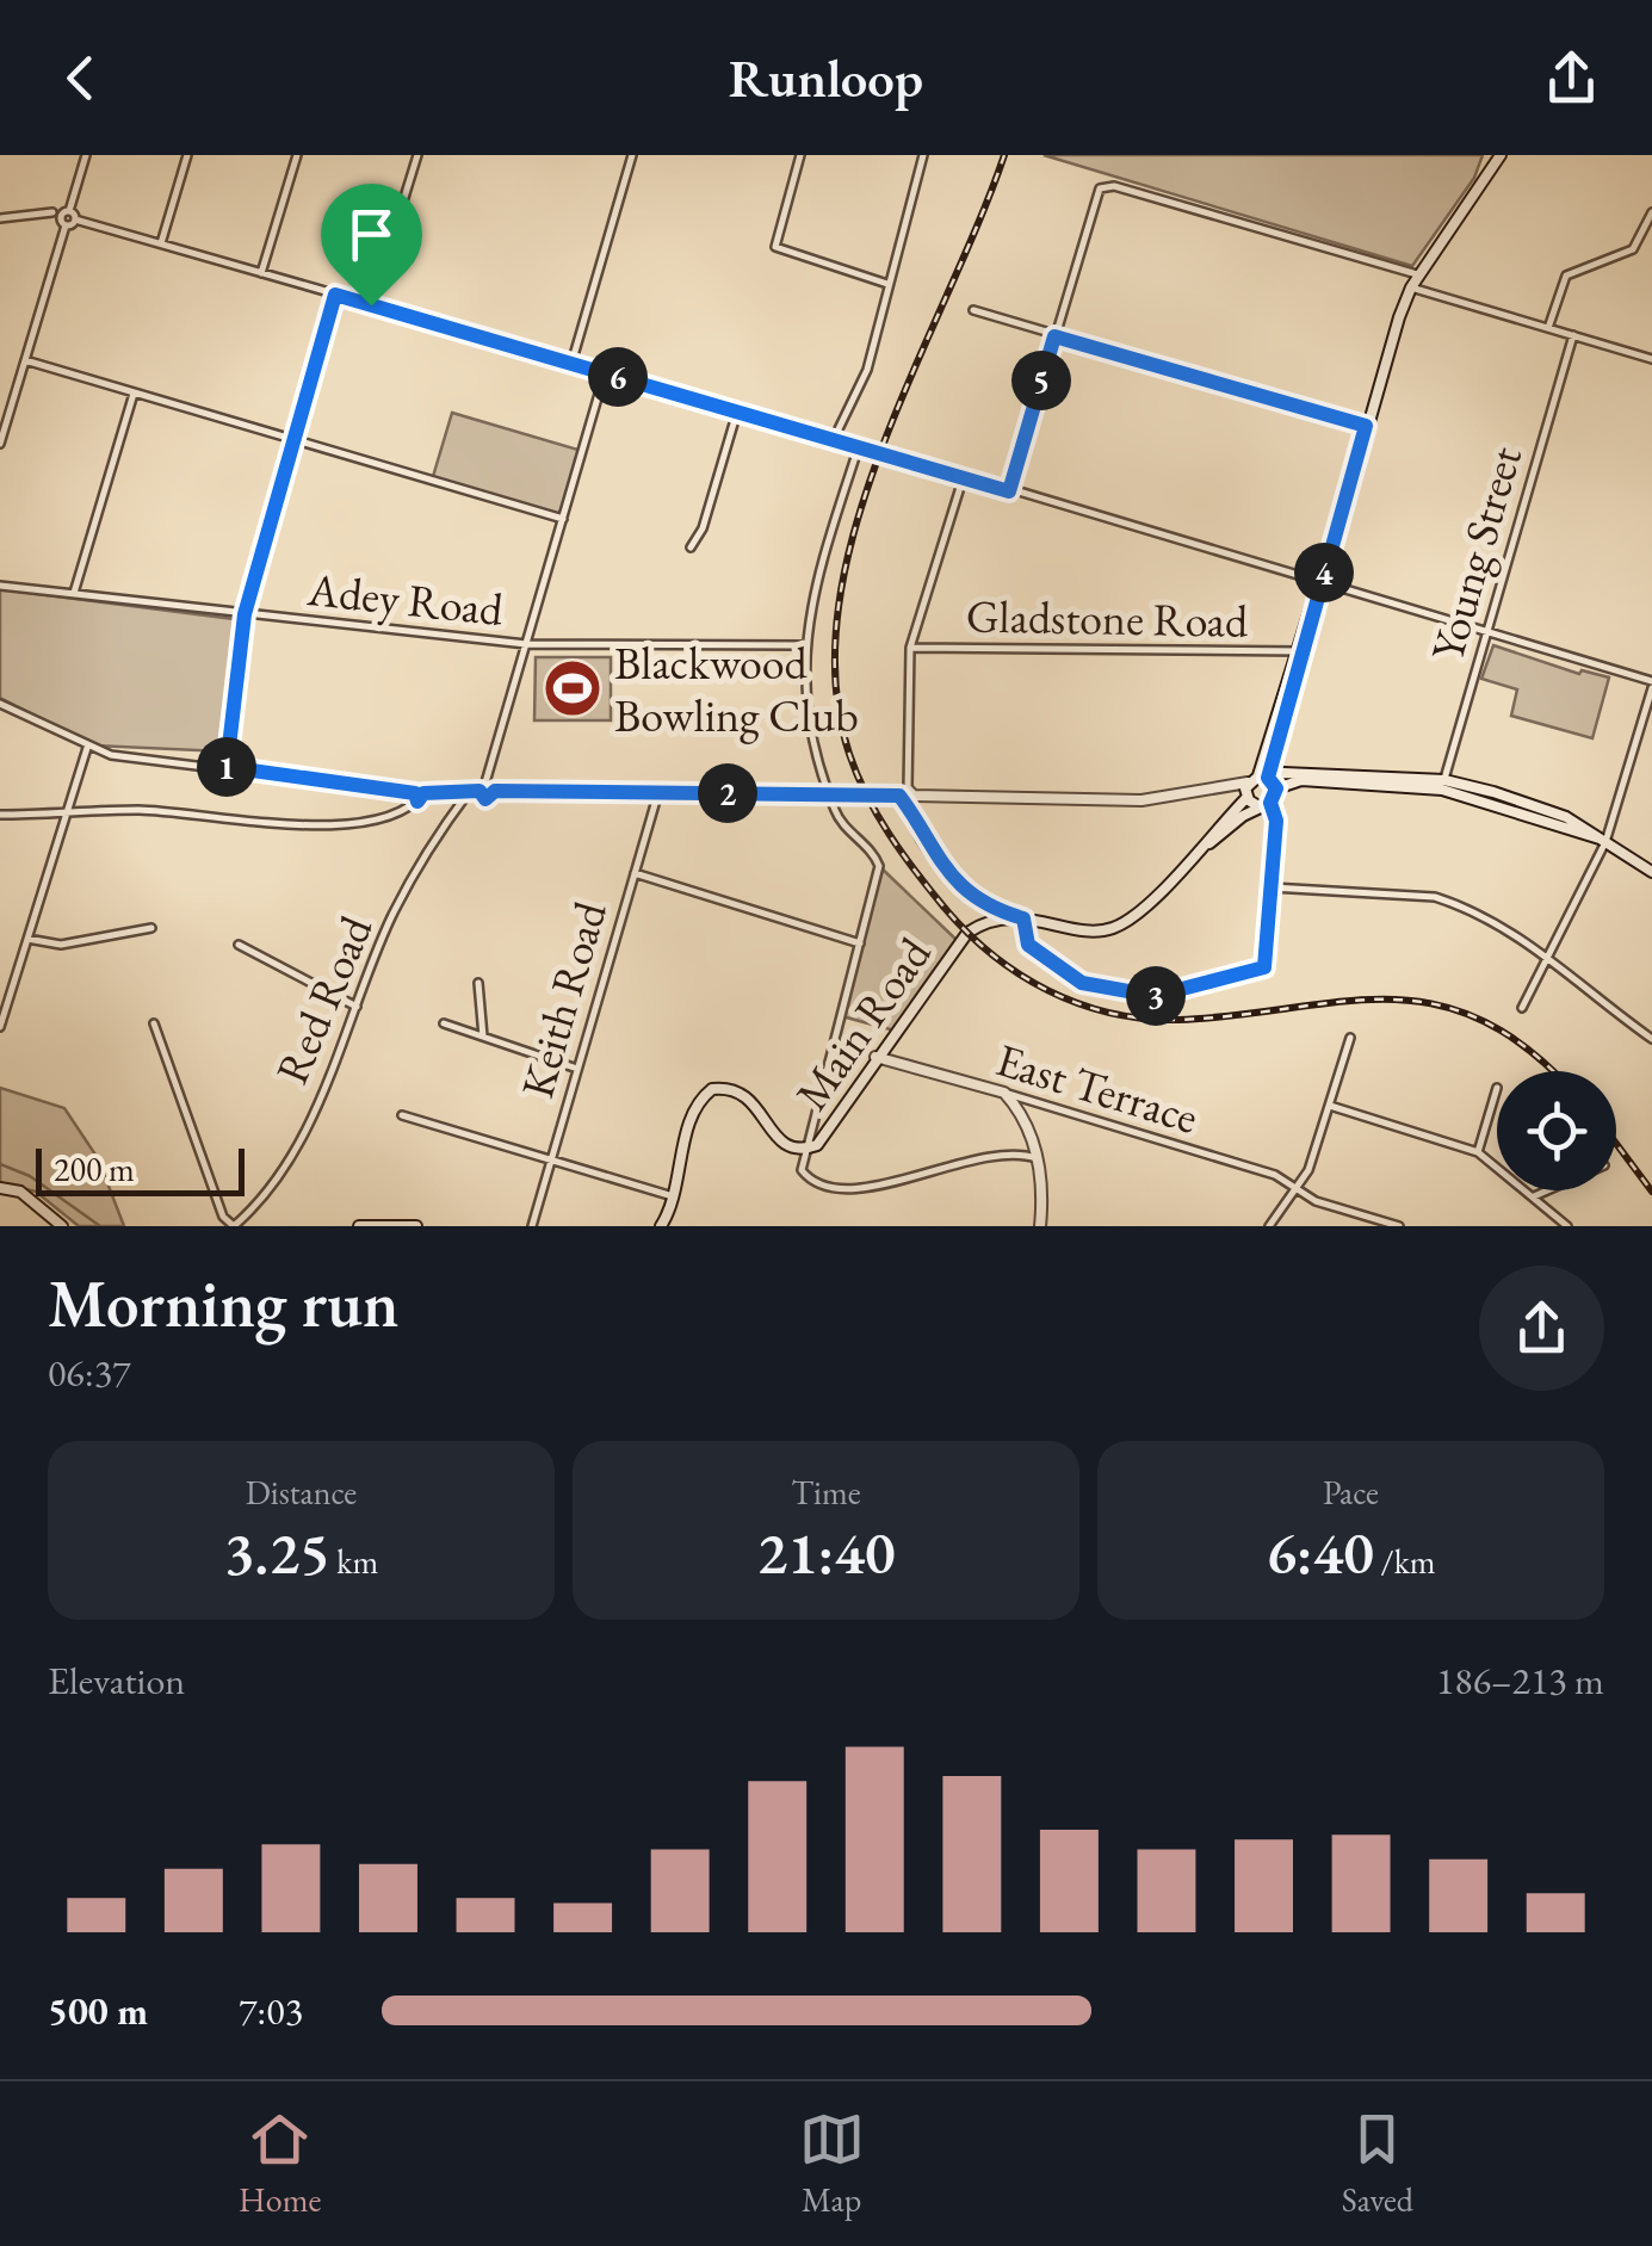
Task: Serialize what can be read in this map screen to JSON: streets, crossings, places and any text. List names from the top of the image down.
{
  "streets": {
    "main road": ["Main Road", "East Terrace"],
    "street": [
      "Young Street",
      "Adey Road",
      "Gladstone Road",
      "Red Road",
      "Keith Road"
    ]
  },
  "crossings": [
    ["Main Road", "East Terrace"]
  ],
  "places": {
    "sports": ["Blackwood Bowling Club"]
  },
  "scale_bar": "200 m",
  "page": {
    "header": "Runloop",
    "pins": [
      "6",
      "5",
      "4",
      "1",
      "2",
      "3"
    ],
    "scale": "200 m",
    "heading": ["Morning run", "06:37"],
    "stats": [
      ["Distance", "3.25 km"],
      ["Time", "21:40"],
      ["Pace", "6:40 /km"]
    ],
    "chart": ["Elevation", "186–213 m"],
    "list": [
      {
        "name": "500 m",
        "note": "7:03"
      }
    ],
    "tabs": ["Home", "Map", "Saved"]
  }
}
